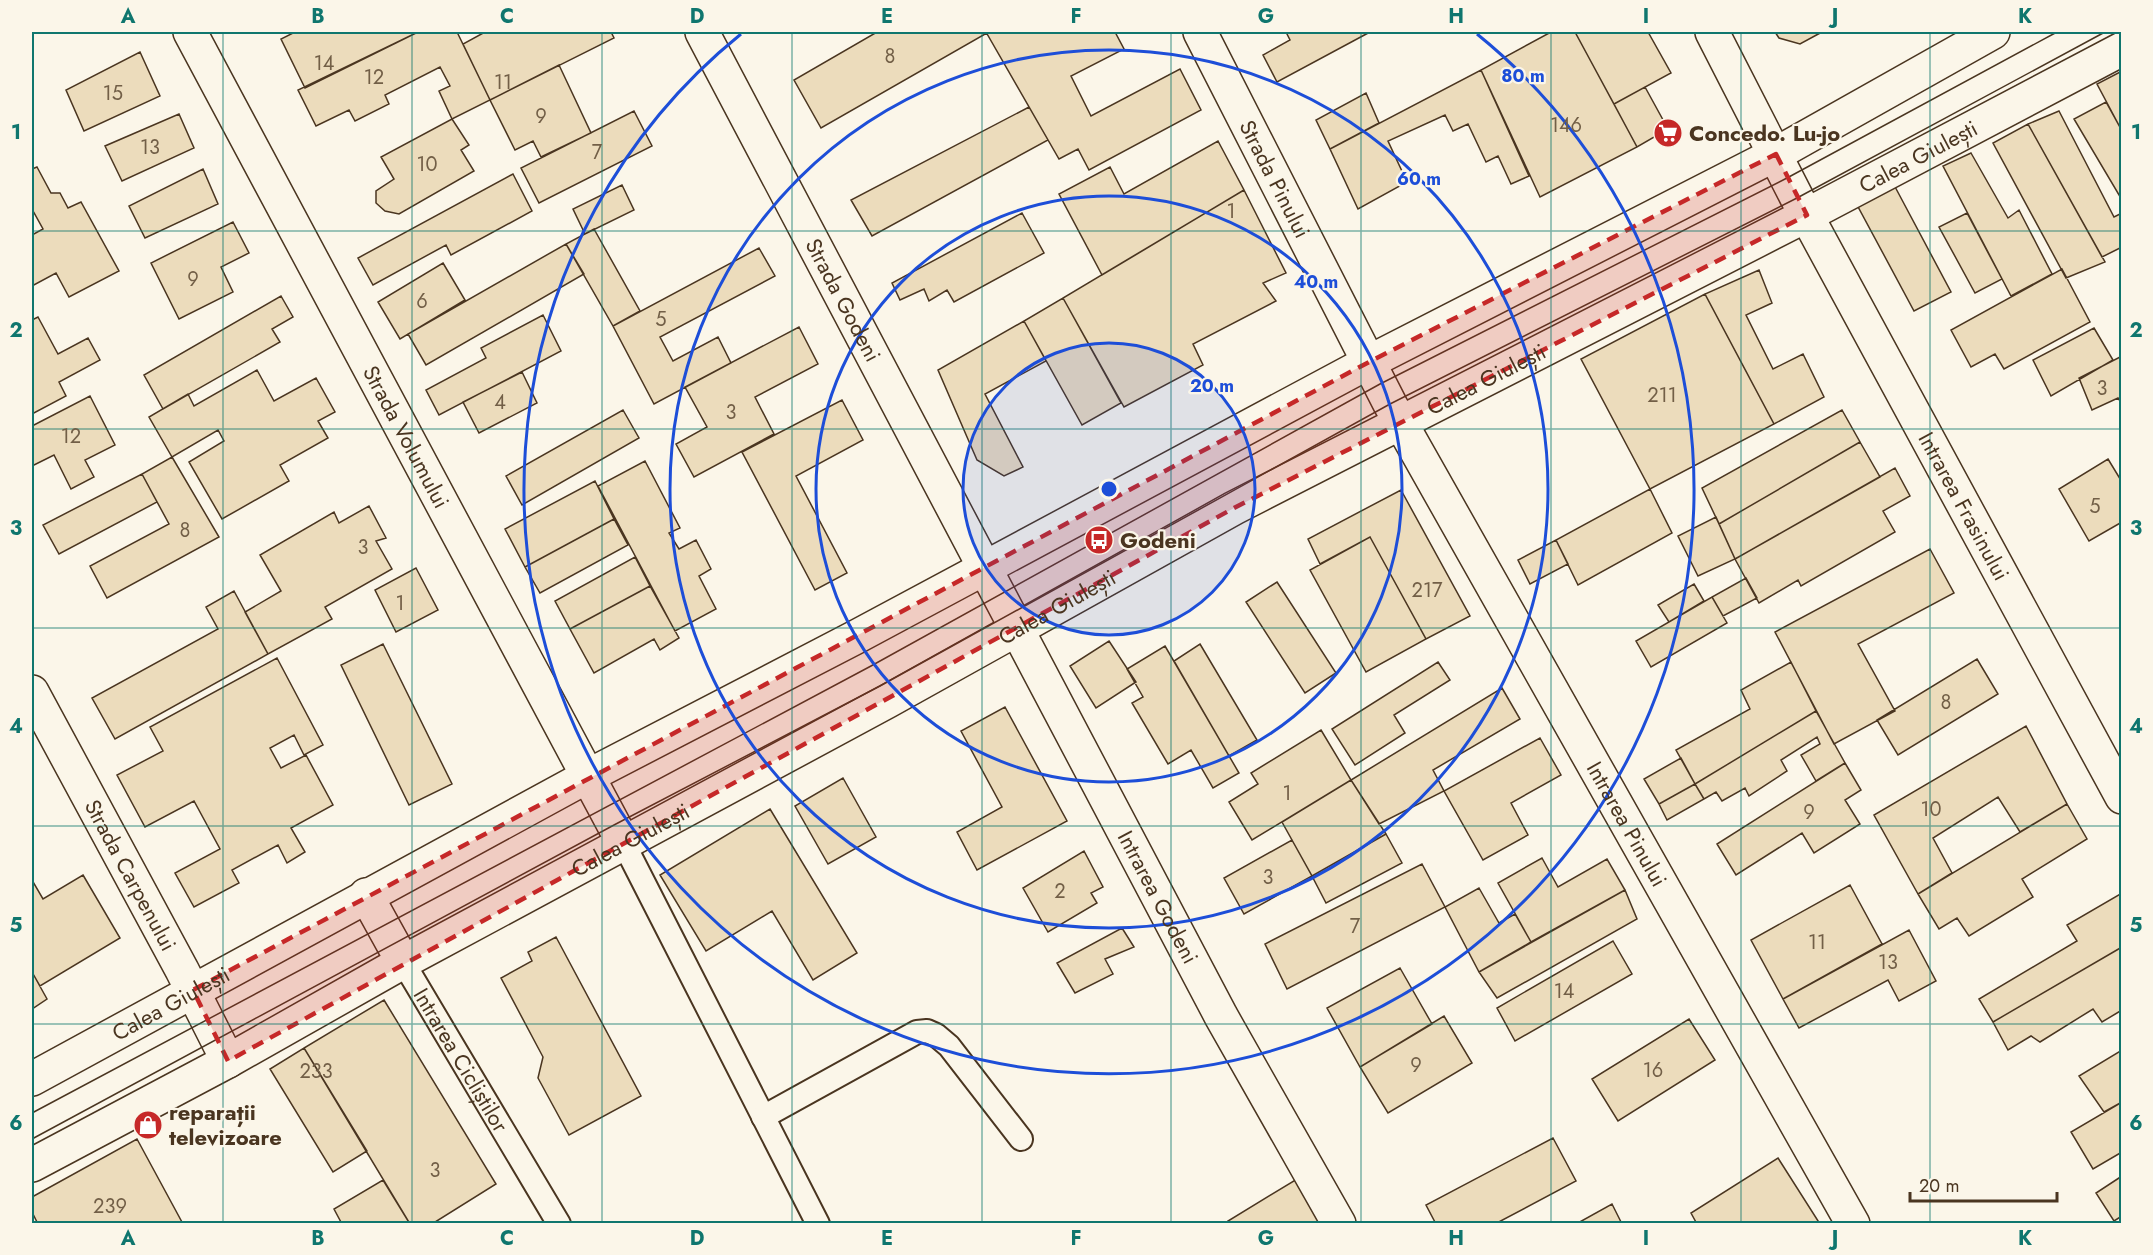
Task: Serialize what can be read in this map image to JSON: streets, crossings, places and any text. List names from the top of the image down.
{
  "streets": {
    "street": [
      "Calea Giulești",
      "Strada Pinului",
      "Strada Godeni",
      "Strada Volumului",
      "Intrarea Frasinului",
      "Intrarea Pinului",
      "Strada Carpenului",
      "Intrarea Godeni",
      "Intrarea Cicliștilor"
    ]
  },
  "crossings": [
    ["Calea Giulești", "Strada Pinului"],
    ["Calea Giulești", "Strada Godeni"],
    ["Calea Giulești", "Strada Volumului"],
    ["Calea Giulești", "Intrarea Frasinului"],
    ["Calea Giulești", "Intrarea Pinului"],
    ["Calea Giulești", "Strada Carpenului"],
    ["Calea Giulești", "Intrarea Godeni"],
    ["Calea Giulești", "Intrarea Cicliștilor"],
    ["Strada Pinului", "Intrarea Pinului"],
    ["Strada Godeni", "Intrarea Godeni"]
  ],
  "places": {
    "supermarket": ["Concedo. Lu-jo"],
    "bus stop": ["Godeni"],
    "shop": ["reparații televizoare"]
  },
  "house_numbers": [
    "8",
    "14",
    "12",
    "11",
    "15",
    "9",
    "146",
    "13",
    "7",
    "10",
    "1",
    "9",
    "6",
    "5",
    "3",
    "211",
    "4",
    "3",
    "12",
    "5",
    "8",
    "3",
    "217",
    "1",
    "8",
    "1",
    "10",
    "9",
    "3",
    "2",
    "7",
    "11",
    "13",
    "14",
    "9",
    "16",
    "233",
    "3",
    "239"
  ],
  "scale_bar": "20 m",
  "grid": {
    "columns": [
      "A",
      "B",
      "C",
      "D",
      "E",
      "F",
      "G",
      "H",
      "I",
      "J",
      "K"
    ],
    "rows": [
      "1",
      "2",
      "3",
      "4",
      "5",
      "6"
    ]
  },
  "rings": [
    "80 m",
    "60 m",
    "40 m",
    "20 m"
  ]
}
